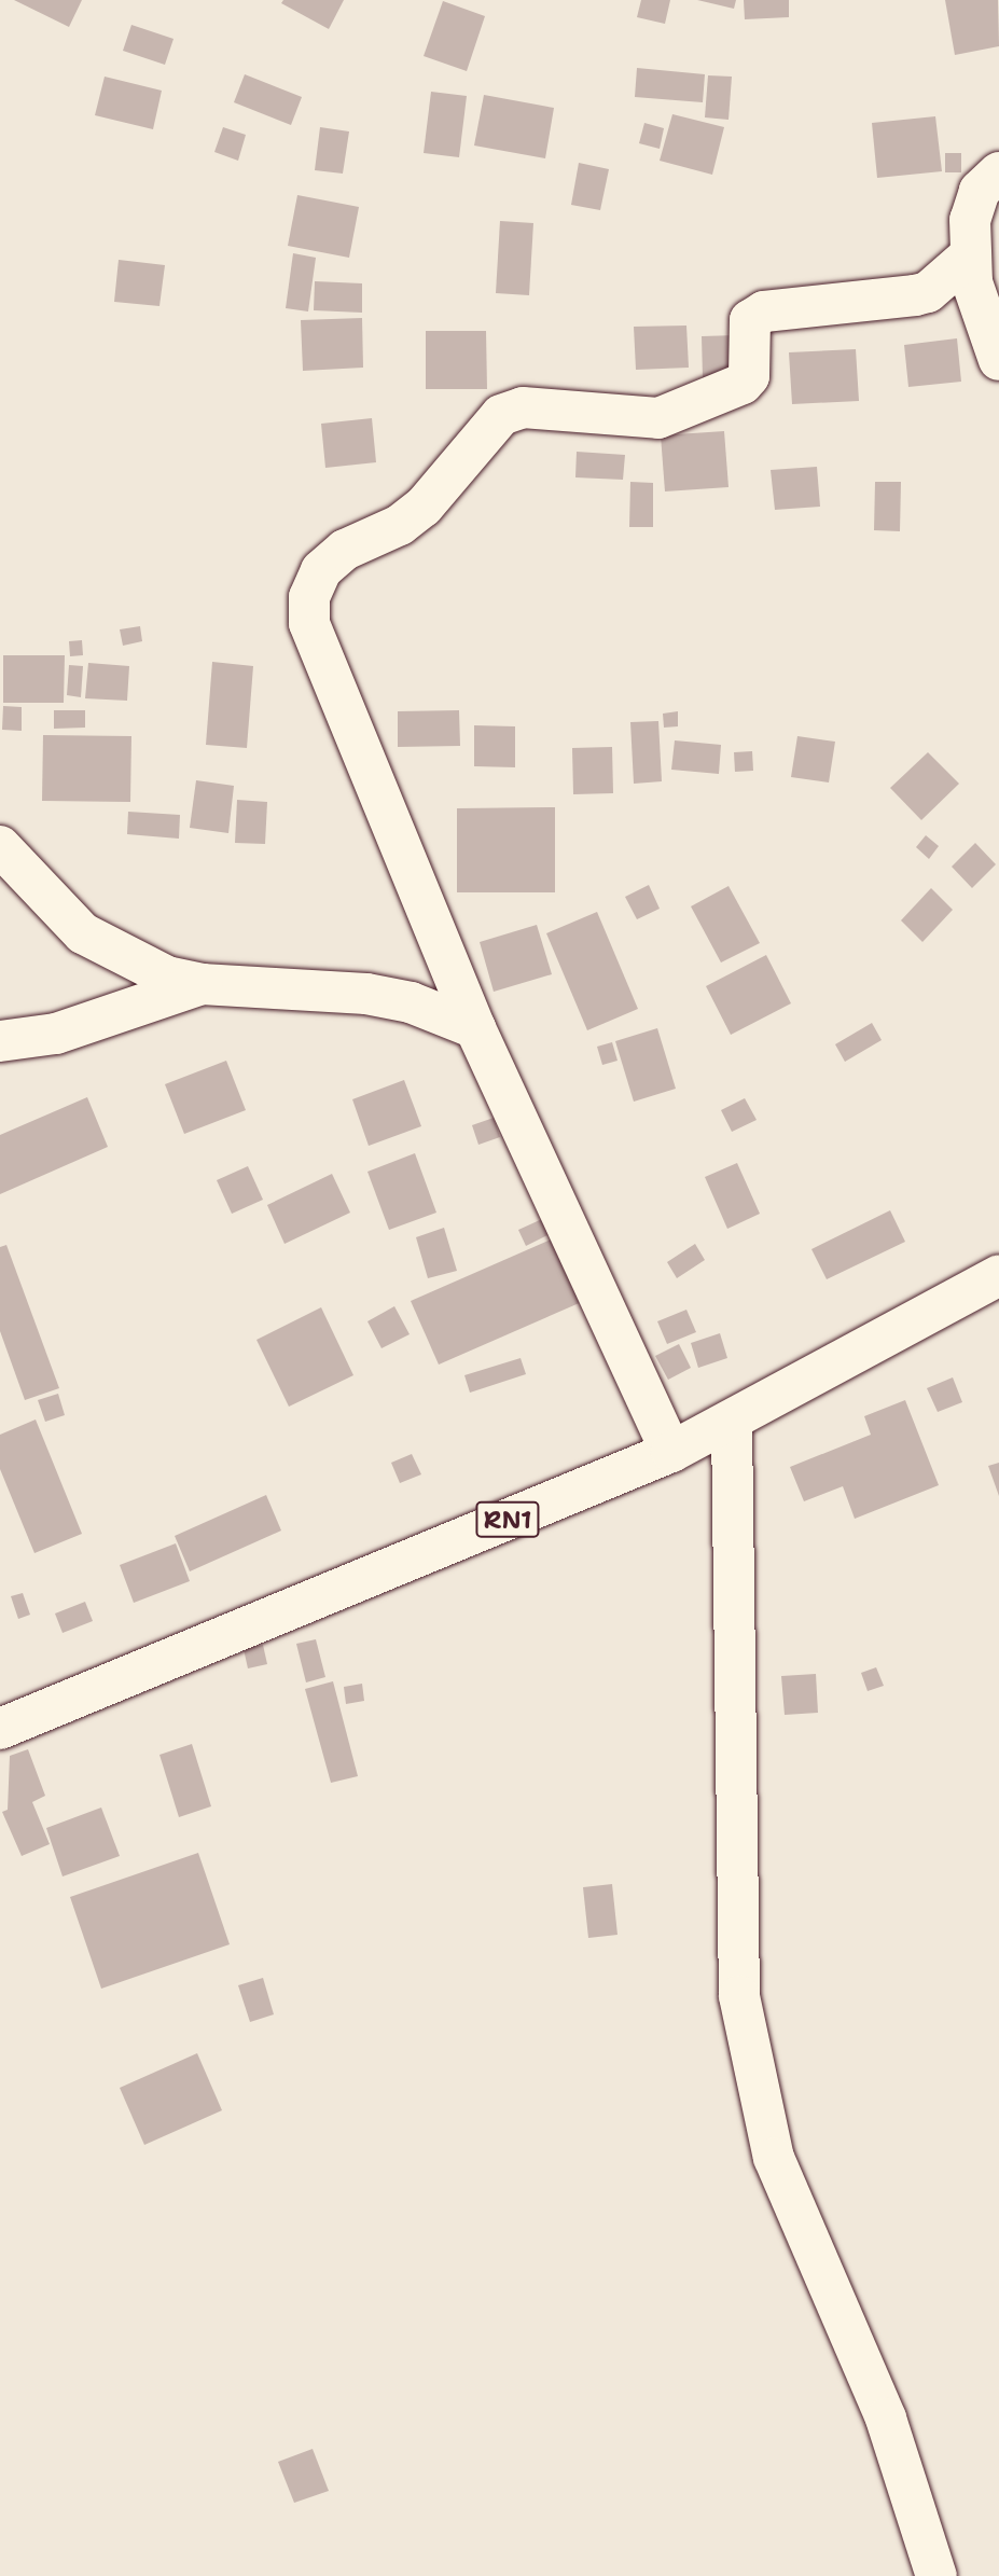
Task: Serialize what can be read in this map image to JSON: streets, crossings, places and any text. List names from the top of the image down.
{
  "streets": {
    "main road": ["RN1"]
  }
}
